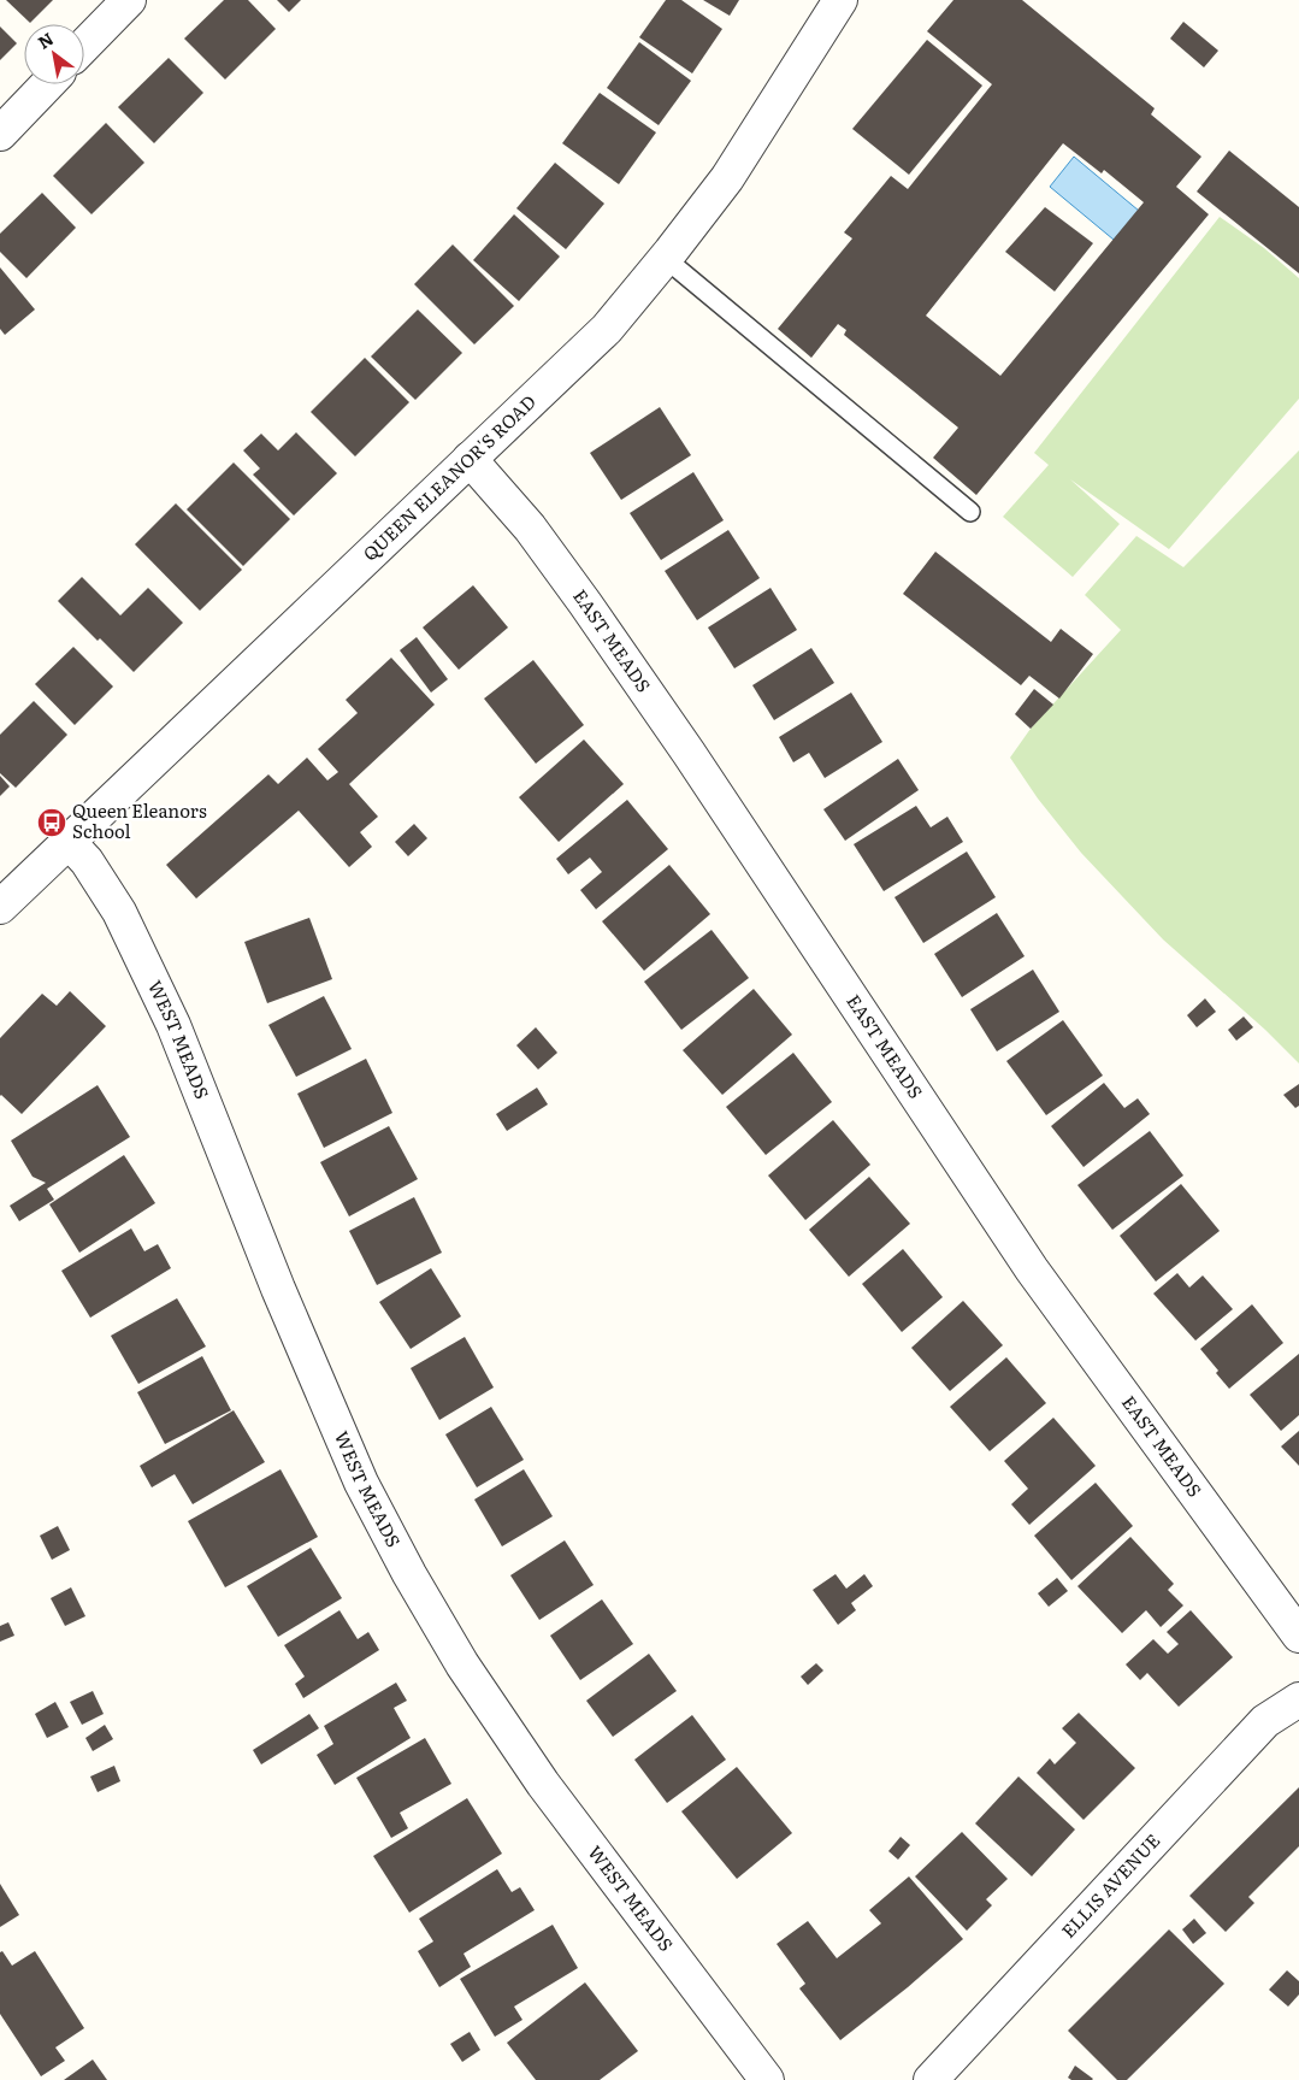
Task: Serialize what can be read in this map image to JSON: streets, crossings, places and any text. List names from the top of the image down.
{
  "streets": {
    "street": [
      "QUEEN ELEANOR'S ROAD",
      "EAST MEADS",
      "WEST MEADS",
      "ELLIS AVENUE"
    ]
  },
  "crossings": [
    ["QUEEN ELEANOR'S ROAD", "EAST MEADS"],
    ["QUEEN ELEANOR'S ROAD", "WEST MEADS"]
  ],
  "places": {
    "bus stop": ["Queen Eleanors School"]
  },
  "north": "top left"
}
